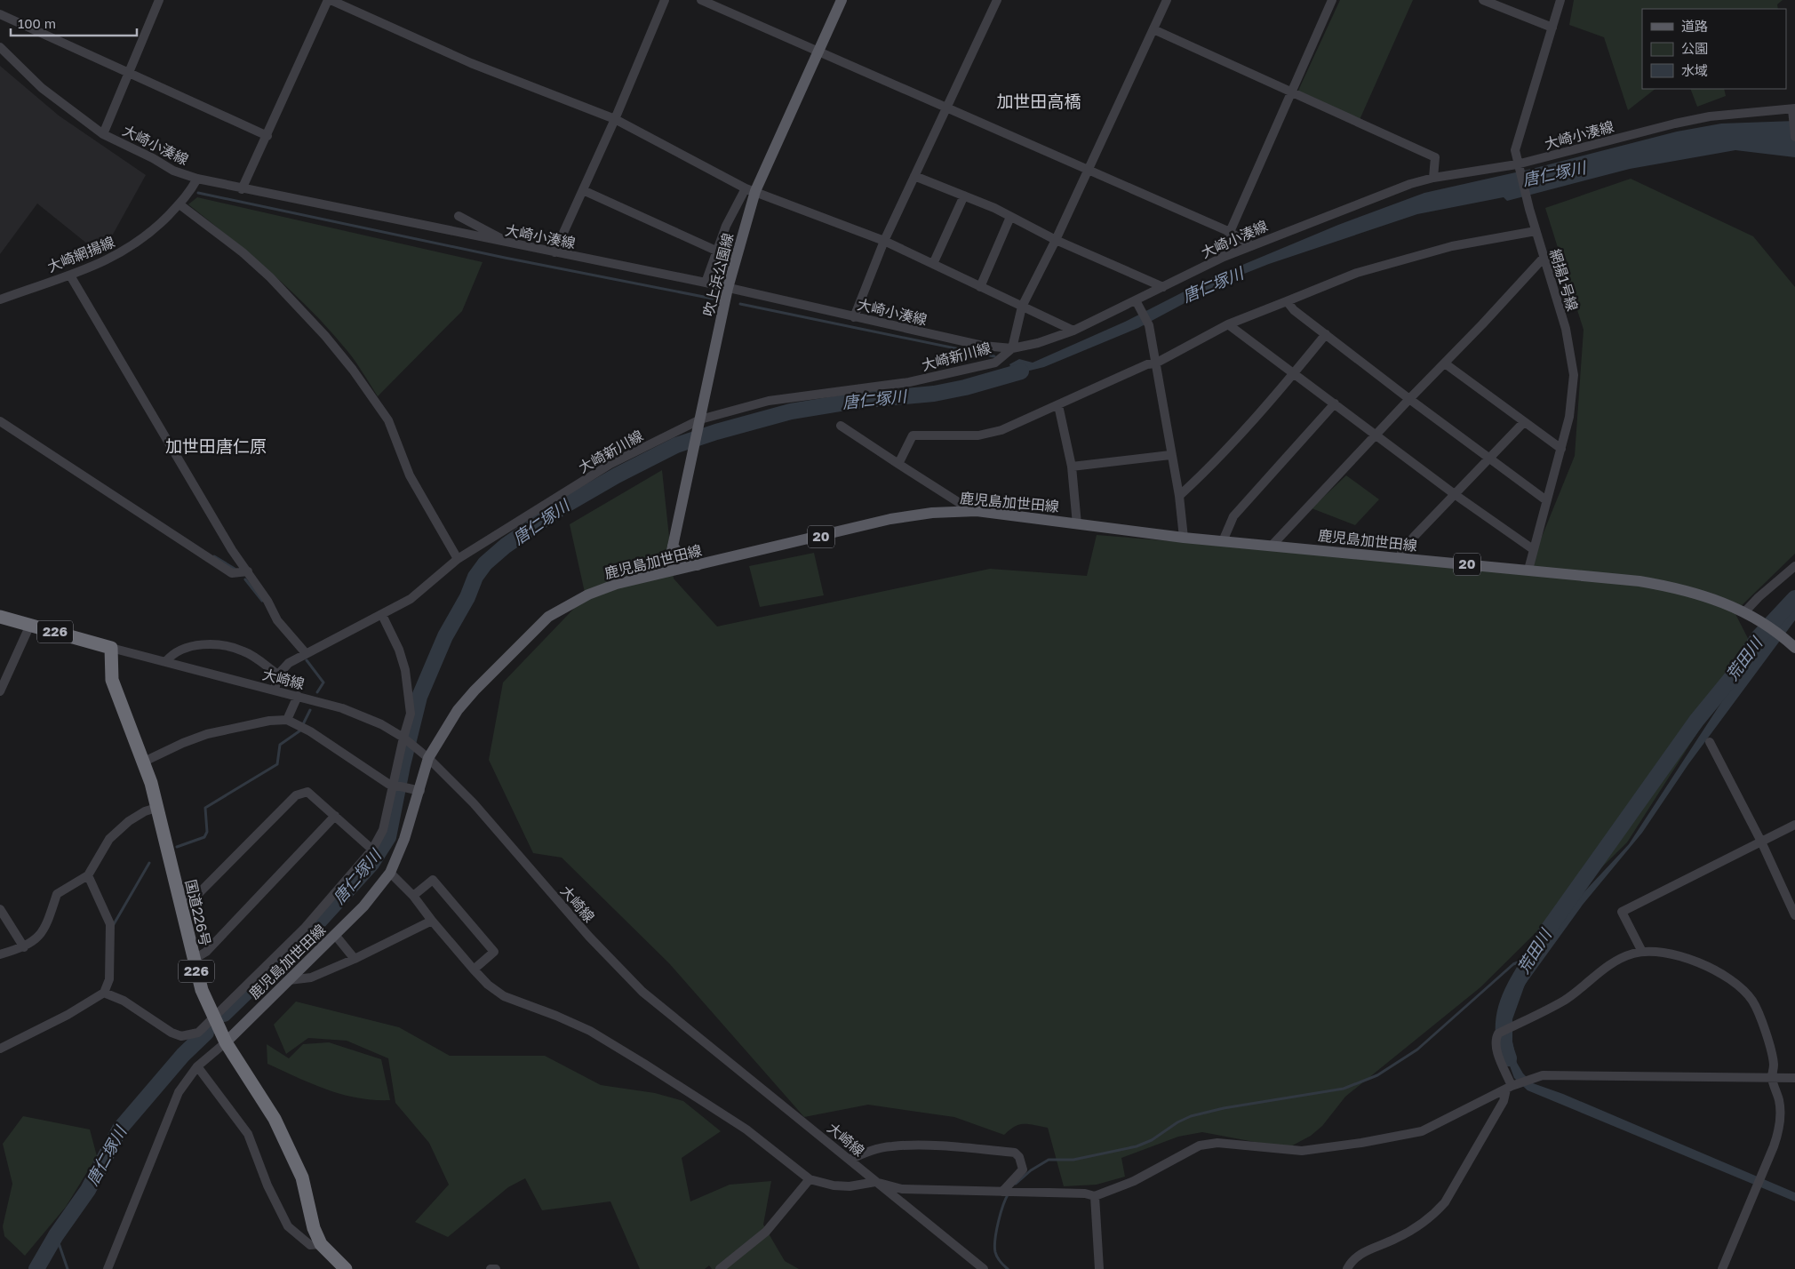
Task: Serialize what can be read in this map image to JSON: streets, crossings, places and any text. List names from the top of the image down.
{
  "streets": {
    "highway": ["226", "国道226号"],
    "main road": ["吹上浜公園線", "鹿児島加世田線", "20"],
    "street": [
      "大崎小湊線",
      "大崎網揚線",
      "網揚1号線",
      "大崎新川線",
      "大崎線"
    ]
  },
  "crossings": [
    ["大崎小湊線", "大崎網揚線"],
    ["大崎小湊線", "吹上浜公園線"],
    ["大崎小湊線", "網揚1号線"],
    ["大崎小湊線", "大崎新川線"],
    ["吹上浜公園線", "大崎新川線"],
    ["吹上浜公園線", "鹿児島加世田線"],
    ["網揚1号線", "鹿児島加世田線"],
    ["鹿児島加世田線", "大崎線"],
    ["鹿児島加世田線", "国道226号"],
    ["226", "大崎線"],
    ["226", "国道226号"],
    ["大崎線", "国道226号"]
  ],
  "districts": ["加世田高橋", "加世田唐仁原"],
  "water": ["唐仁塚川", "荒田川"],
  "legend": ["道路", "公園", "水域"],
  "scale_bar": "100 m"
}
